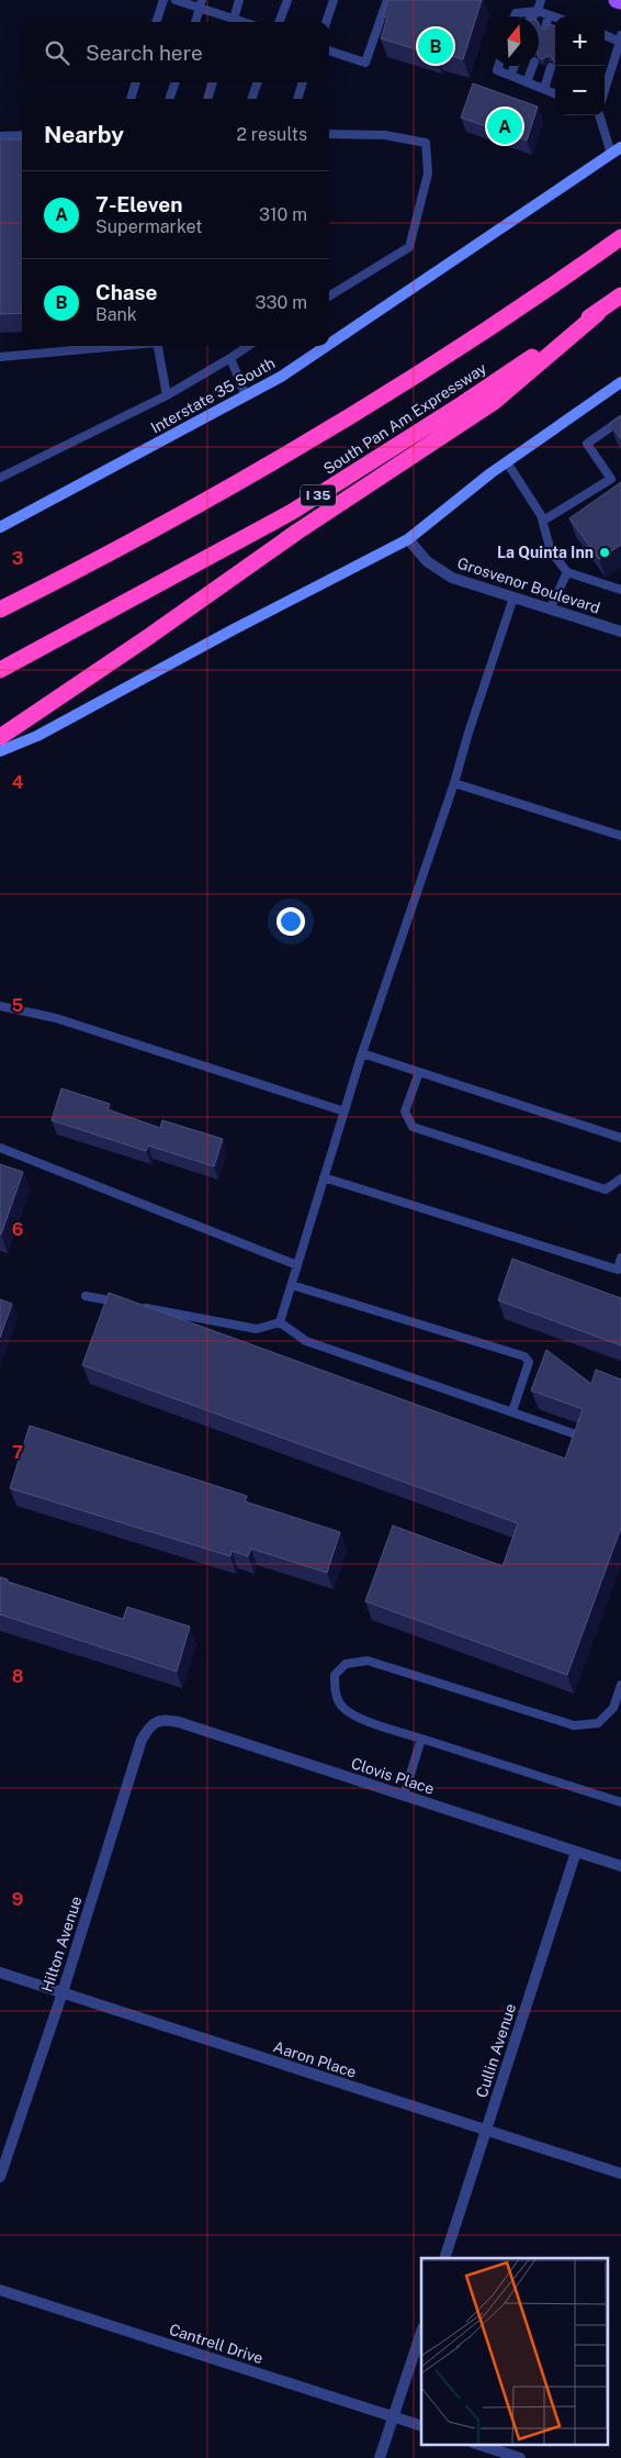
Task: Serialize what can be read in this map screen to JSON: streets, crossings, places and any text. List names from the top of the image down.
{
  "streets": {
    "highway": ["South Pan Am Expressway", "I 35"],
    "main road": ["Interstate 35 South"],
    "street": [
      "Grosvenor Boulevard",
      "Clovis Place",
      "Hilton Avenue",
      "Cullin Avenue",
      "Aaron Place",
      "Cantrell Drive"
    ]
  },
  "crossings": [
    ["Clovis Place", "Hilton Avenue"],
    ["Clovis Place", "Cullin Avenue"],
    ["Hilton Avenue", "Aaron Place"],
    ["Cullin Avenue", "Aaron Place"]
  ],
  "places": ["La Quinta Inn"],
  "north": "top",
  "page": {
    "map_buttons": ["+", "−"],
    "search": "Search here",
    "pins": ["B", "A"],
    "heading": ["Nearby", "2 results"],
    "list": [
      {
        "mark": "A",
        "name": "7-Eleven",
        "note": "Supermarket",
        "value": "310 m"
      },
      {
        "mark": "B",
        "name": "Chase",
        "note": "Bank",
        "value": "330 m"
      }
    ]
  },
  "grid": {
    "rows": [
      "3",
      "4",
      "5",
      "6",
      "7",
      "8",
      "9"
    ]
  }
}
